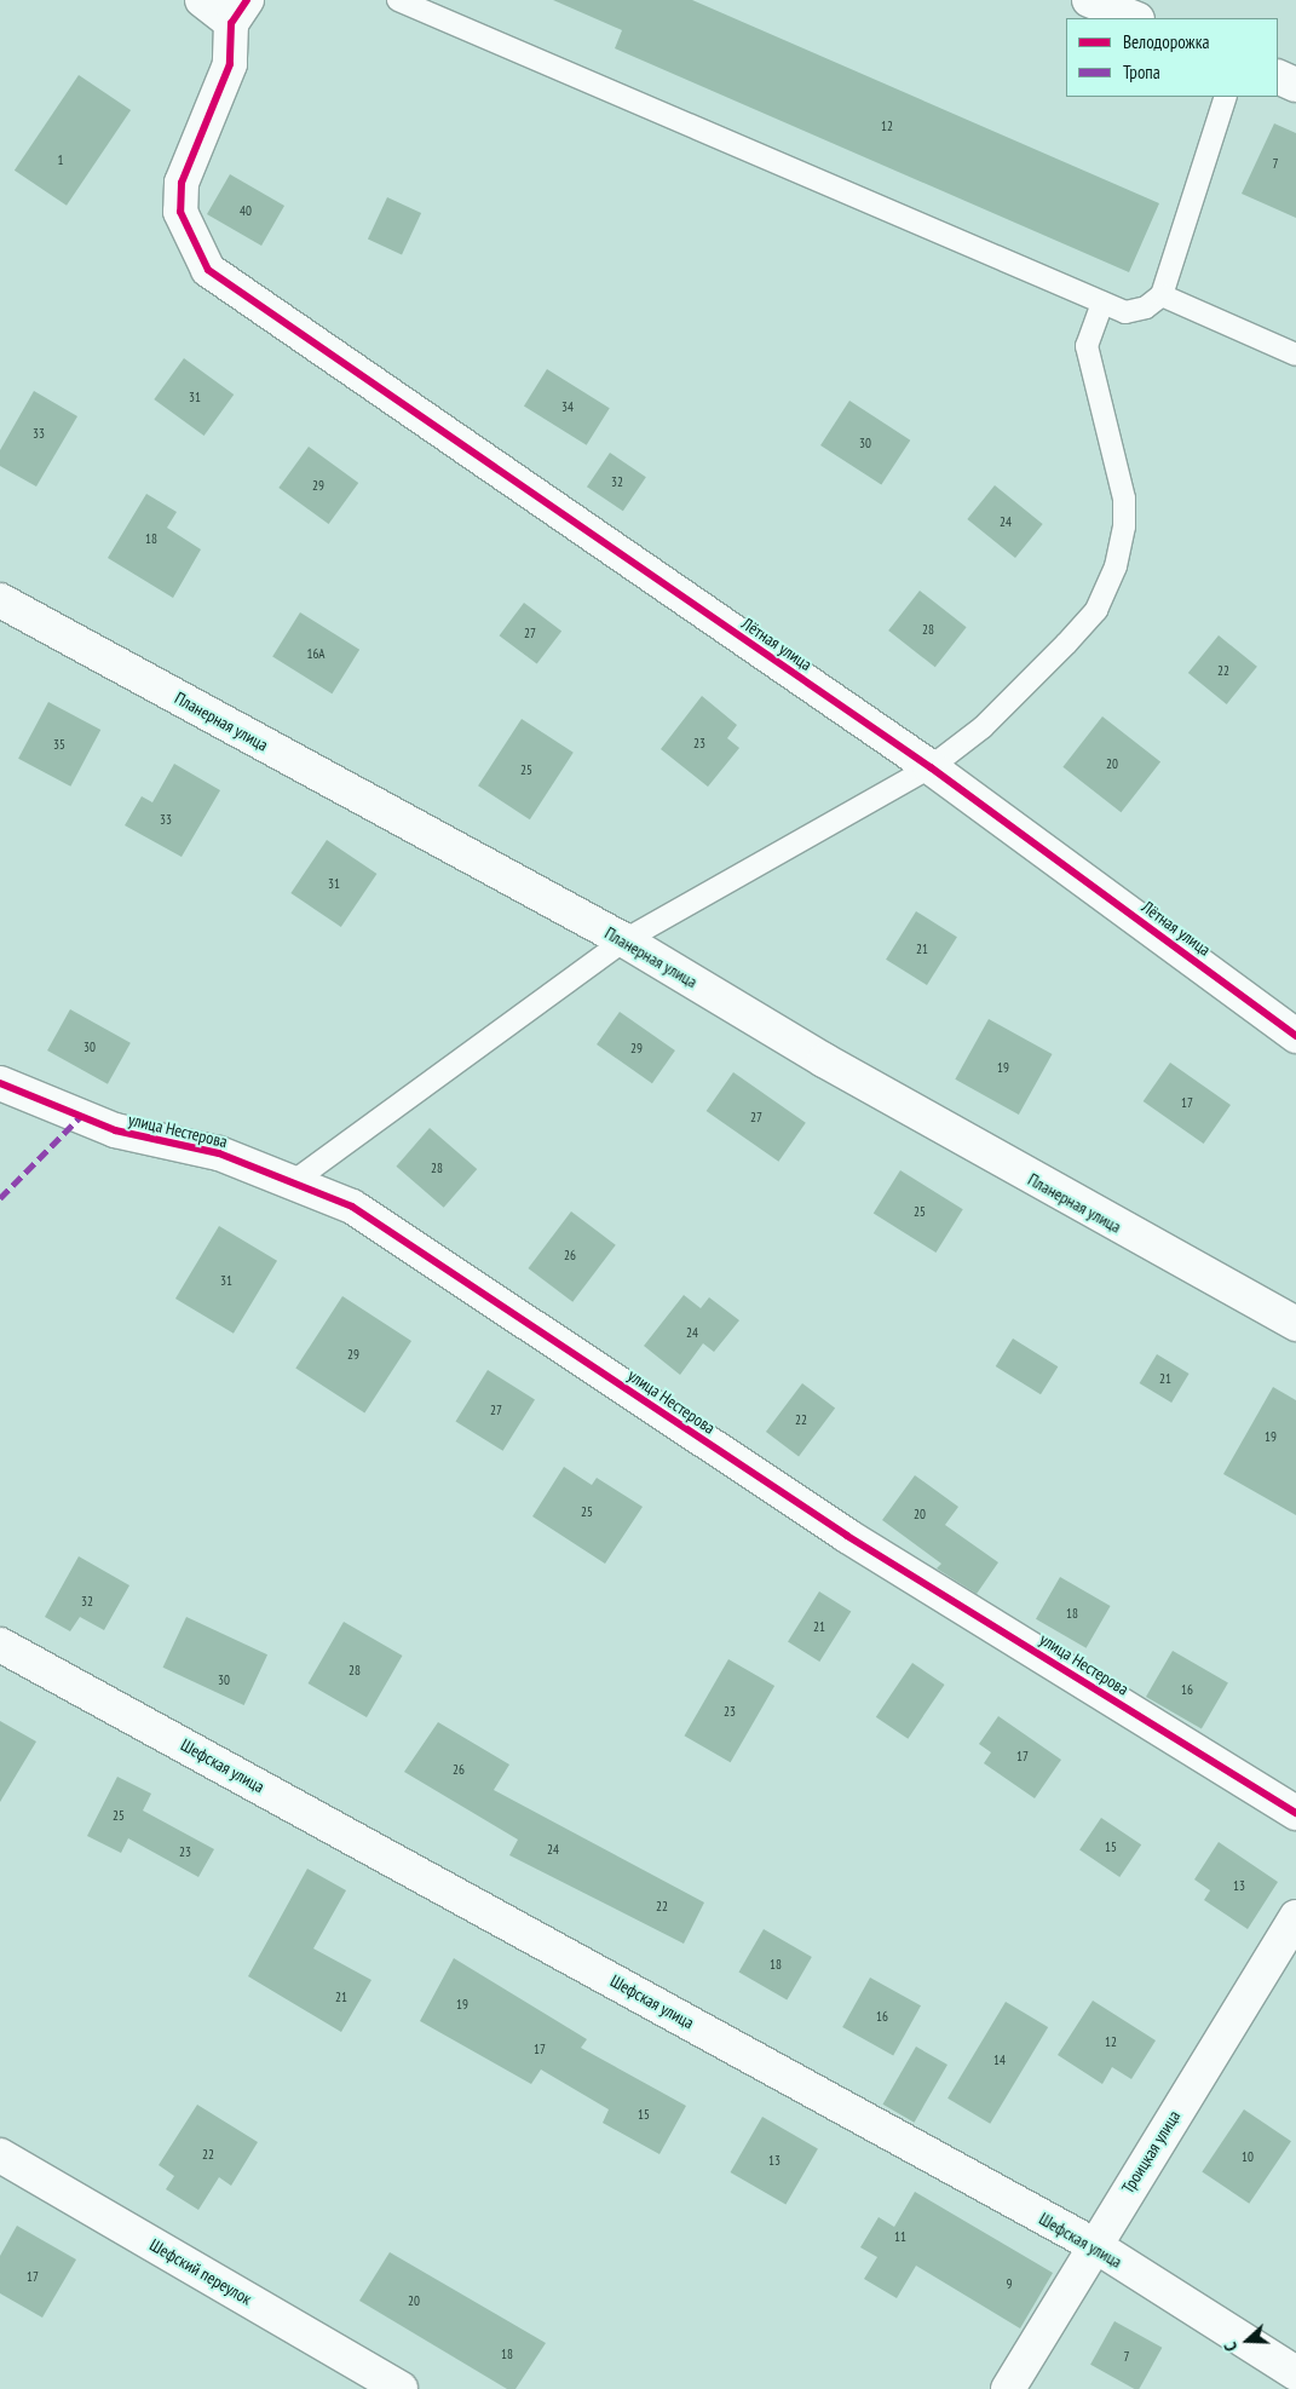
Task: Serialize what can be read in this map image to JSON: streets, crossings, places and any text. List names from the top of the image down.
{
  "streets": {
    "street": [
      "Лётная улица",
      "Планерная улица",
      "улица Нестерова",
      "Шефская улица",
      "Троицкая улица",
      "Шефский переулок"
    ]
  },
  "crossings": [
    ["Шефская улица", "Троицкая улица"]
  ],
  "house_numbers": [
    "12",
    "1",
    "7",
    "40",
    "31",
    "34",
    "33",
    "30",
    "32",
    "29",
    "24",
    "18",
    "28",
    "27",
    "16А",
    "22",
    "23",
    "35",
    "20",
    "25",
    "33",
    "31",
    "21",
    "30",
    "29",
    "19",
    "17",
    "27",
    "28",
    "25",
    "26",
    "31",
    "24",
    "29",
    "21",
    "27",
    "22",
    "19",
    "25",
    "20",
    "32",
    "18",
    "21",
    "28",
    "30",
    "16",
    "23",
    "17",
    "26",
    "25",
    "15",
    "24",
    "23",
    "13",
    "22",
    "18",
    "21",
    "19",
    "16",
    "12",
    "17",
    "14",
    "15",
    "22",
    "10",
    "13",
    "11",
    "17",
    "9",
    "20",
    "18",
    "7"
  ],
  "legend": ["Велодорожка", "Тропа"],
  "north": "left"
}
